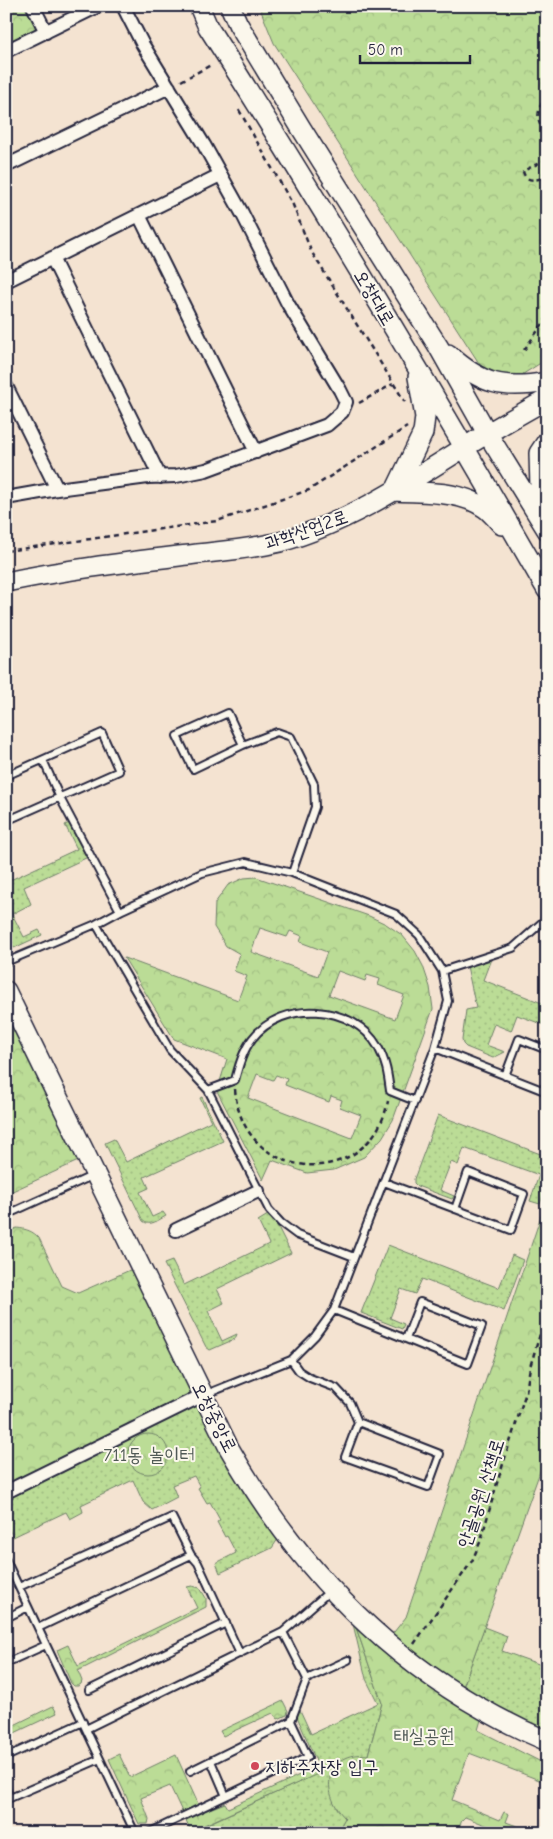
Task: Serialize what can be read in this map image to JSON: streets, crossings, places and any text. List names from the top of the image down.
{
  "streets": {
    "main road": ["오창대로", "과학산업2로", "오창중앙로"],
    "path": ["안골공원 산책로"]
  },
  "crossings": [
    ["오창대로", "과학산업2로"],
    ["오창중앙로", "안골공원 산책로"]
  ],
  "parks": ["711동 놀이터", "태실공원"],
  "places": ["지하주차장 입구"],
  "scale_bar": "50 m"
}
